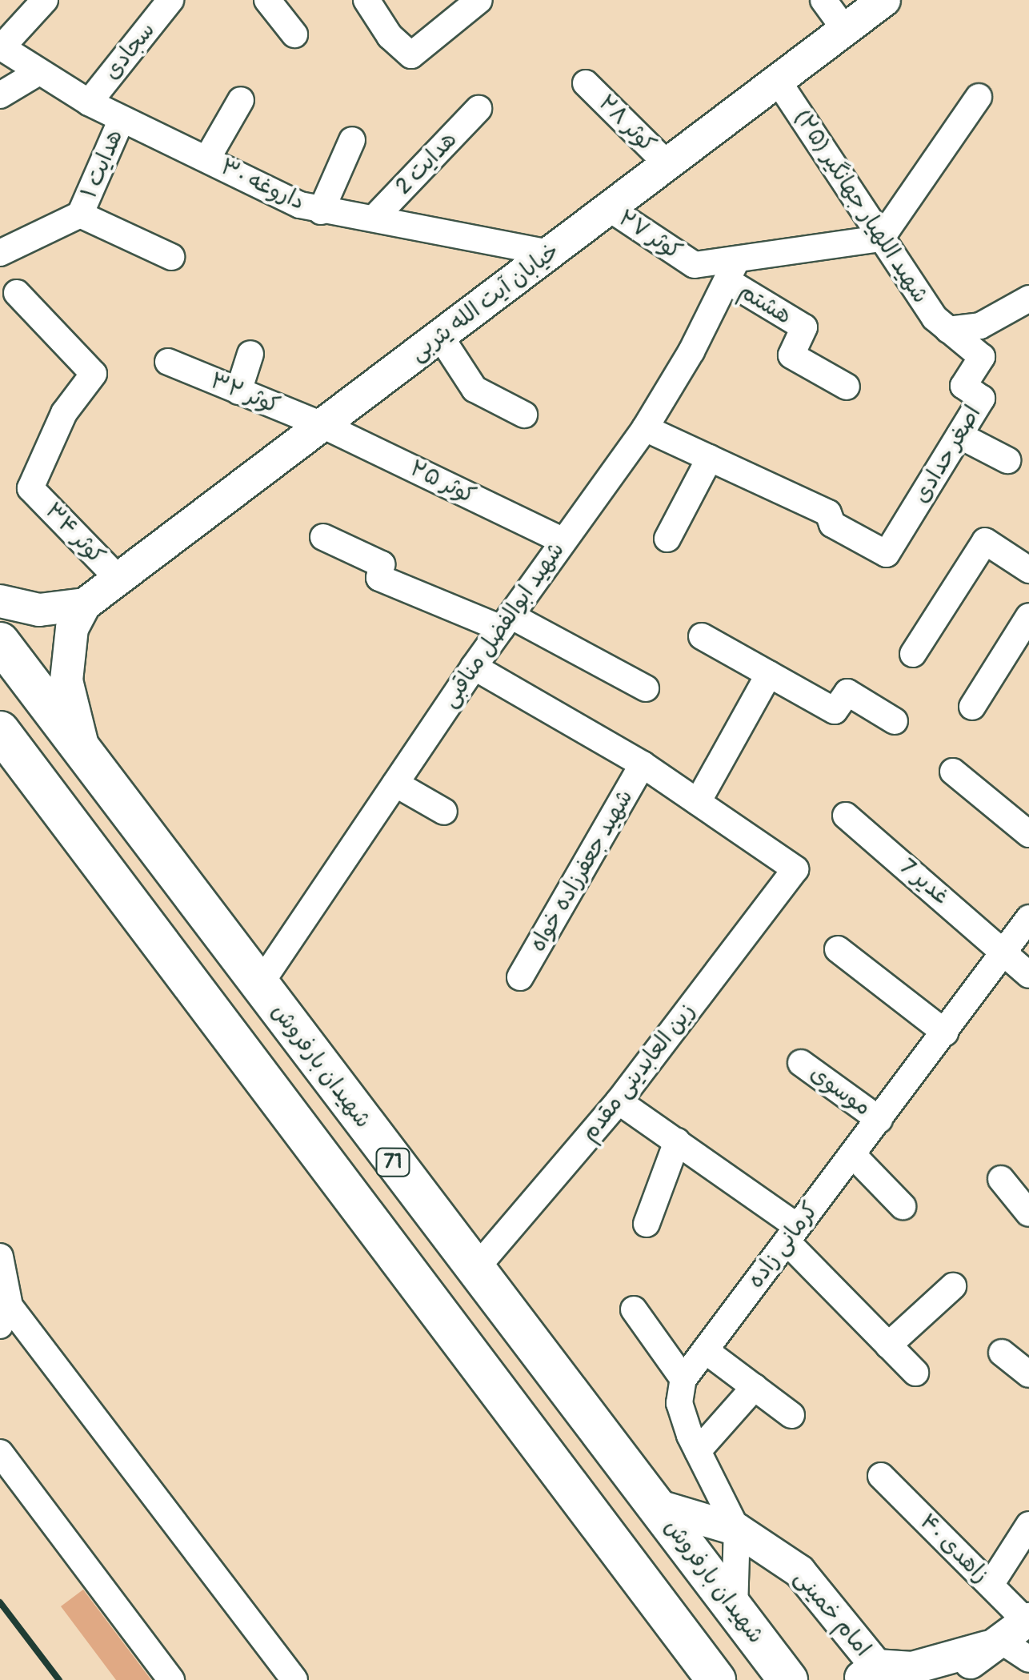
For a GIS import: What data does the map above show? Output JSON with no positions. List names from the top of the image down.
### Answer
{
  "streets": {
    "highway": ["شهیدان بارفروش", "71"],
    "main road": ["خیابان آیت الله یثربی", "امام خمینی"],
    "street": [
      "سجادی",
      "کوثر ۲۸",
      "هدایت 2",
      "هدایت ۱",
      "داروغه ۳۰",
      "شهید اللهیار جهانگیر (۲۵)",
      "کوثر ۲۷",
      "هشتم",
      "کوثر ۳۲",
      "اصغر حدادی",
      "کوثر ۲۵",
      "کوثر ۳۴",
      "شهید ابوالفضل مناقبی",
      "شهید جعفرزاده خواه",
      "غدیر 7",
      "زین العابدینی مقدم",
      "موسوی",
      "کرمانی زاده",
      "زاهدی ۴۰"
    ]
  },
  "crossings": [
    ["سجادی", "داروغه ۳۰"],
    ["کوثر ۲۸", "خیابان آیت الله یثربی"],
    ["هدایت 2", "داروغه ۳۰"],
    ["هدایت ۱", "داروغه ۳۰"],
    ["داروغه ۳۰", "خیابان آیت الله یثربی"],
    ["شهید اللهیار جهانگیر (۲۵)", "کوثر ۲۷"],
    ["شهید اللهیار جهانگیر (۲۵)", "خیابان آیت الله یثربی"],
    ["شهید اللهیار جهانگیر (۲۵)", "اصغر حدادی"],
    ["کوثر ۲۷", "خیابان آیت الله یثربی"],
    ["کوثر ۲۷", "هشتم"],
    ["کوثر ۲۷", "شهید ابوالفضل مناقبی"],
    ["خیابان آیت الله یثربی", "کوثر ۳۲"],
    ["خیابان آیت الله یثربی", "کوثر ۲۵"],
    ["خیابان آیت الله یثربی", "کوثر ۳۴"],
    ["هشتم", "شهید ابوالفضل مناقبی"],
    ["کوثر ۳۲", "کوثر ۲۵"],
    ["کوثر ۲۵", "شهید ابوالفضل مناقبی"],
    ["شهید ابوالفضل مناقبی", "شهیدان بارفروش"],
    ["غدیر 7", "کرمانی زاده"],
    ["شهیدان بارفروش", "زین العابدینی مقدم"],
    ["شهیدان بارفروش", "امام خمینی"],
    ["موسوی", "کرمانی زاده"]
  ]
}
